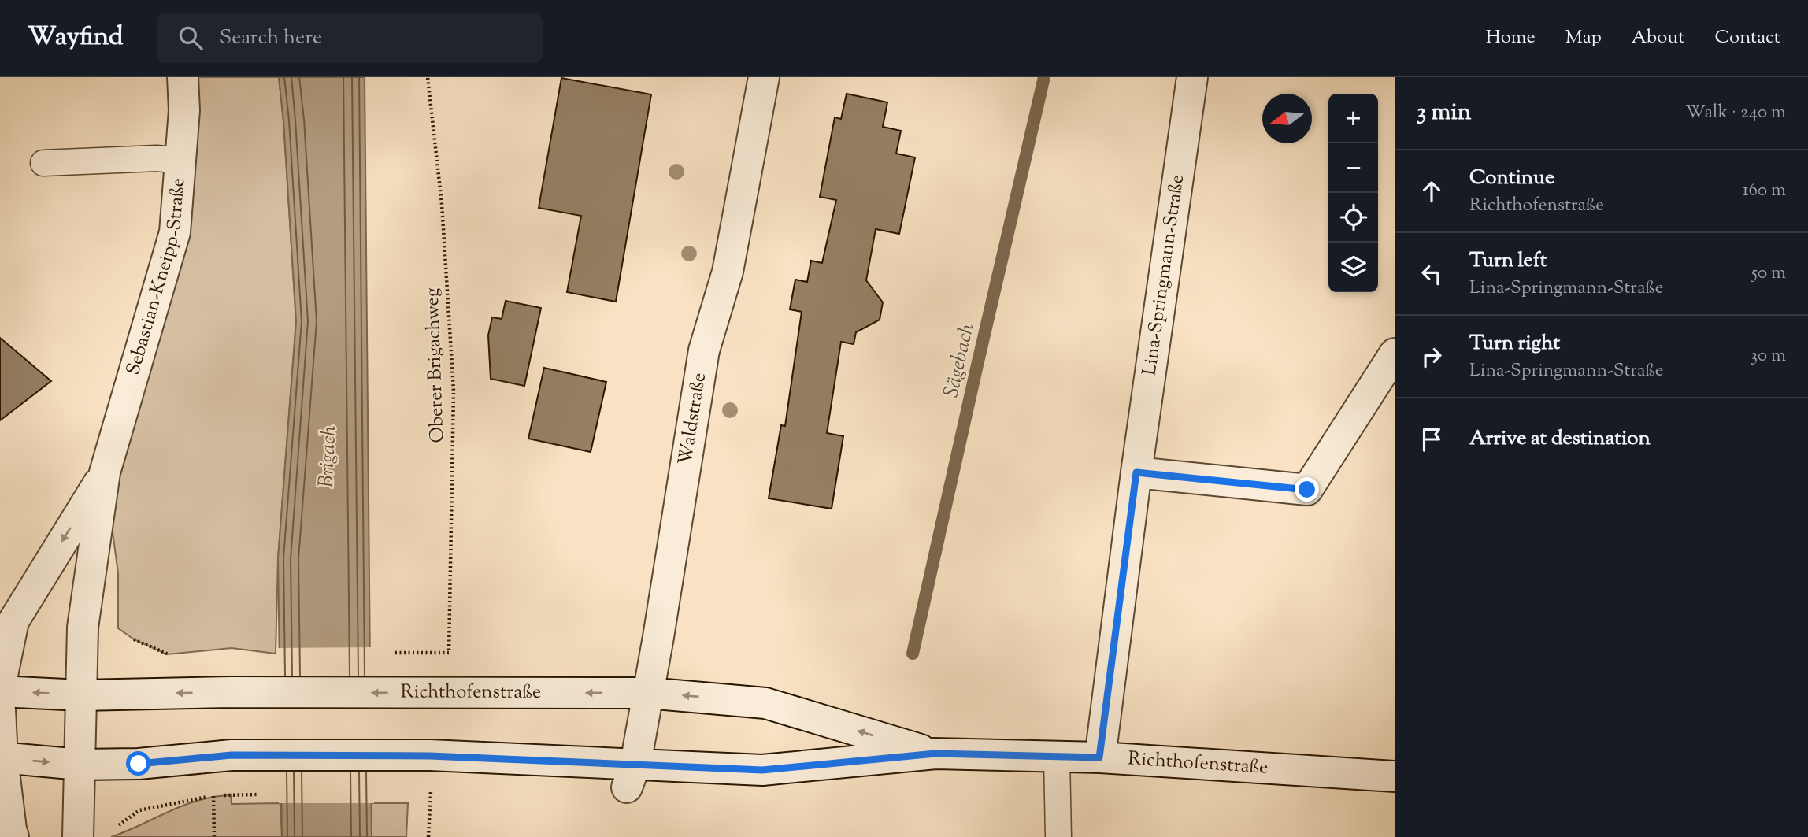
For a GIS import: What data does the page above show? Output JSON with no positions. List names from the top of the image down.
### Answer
{
  "streets": {
    "street": [
      "Lina-Springmann-Straße",
      "Sebastian-Kneipp-Straße",
      "Waldstraße",
      "Richthofenstraße"
    ],
    "path": ["Oberer Brigachweg"]
  },
  "crossings": [
    ["Lina-Springmann-Straße", "Richthofenstraße"],
    ["Sebastian-Kneipp-Straße", "Richthofenstraße"],
    ["Waldstraße", "Richthofenstraße"]
  ],
  "water": ["Sägebach", "Brigach"],
  "north": "left",
  "page": {
    "header": "Wayfind",
    "search": "Search here",
    "nav": [
      "Home",
      "Map",
      "About",
      "Contact"
    ],
    "heading": ["3 min", "Walk · 240 m"],
    "map_buttons": ["+", "−"],
    "list": [
      ["Continue", "Richthofenstraße", "160 m"],
      ["Turn left", "Lina-Springmann-Straße", "50 m"],
      ["Turn right", "Lina-Springmann-Straße", "30 m"],
      "Arrive at destination"
    ]
  }
}
